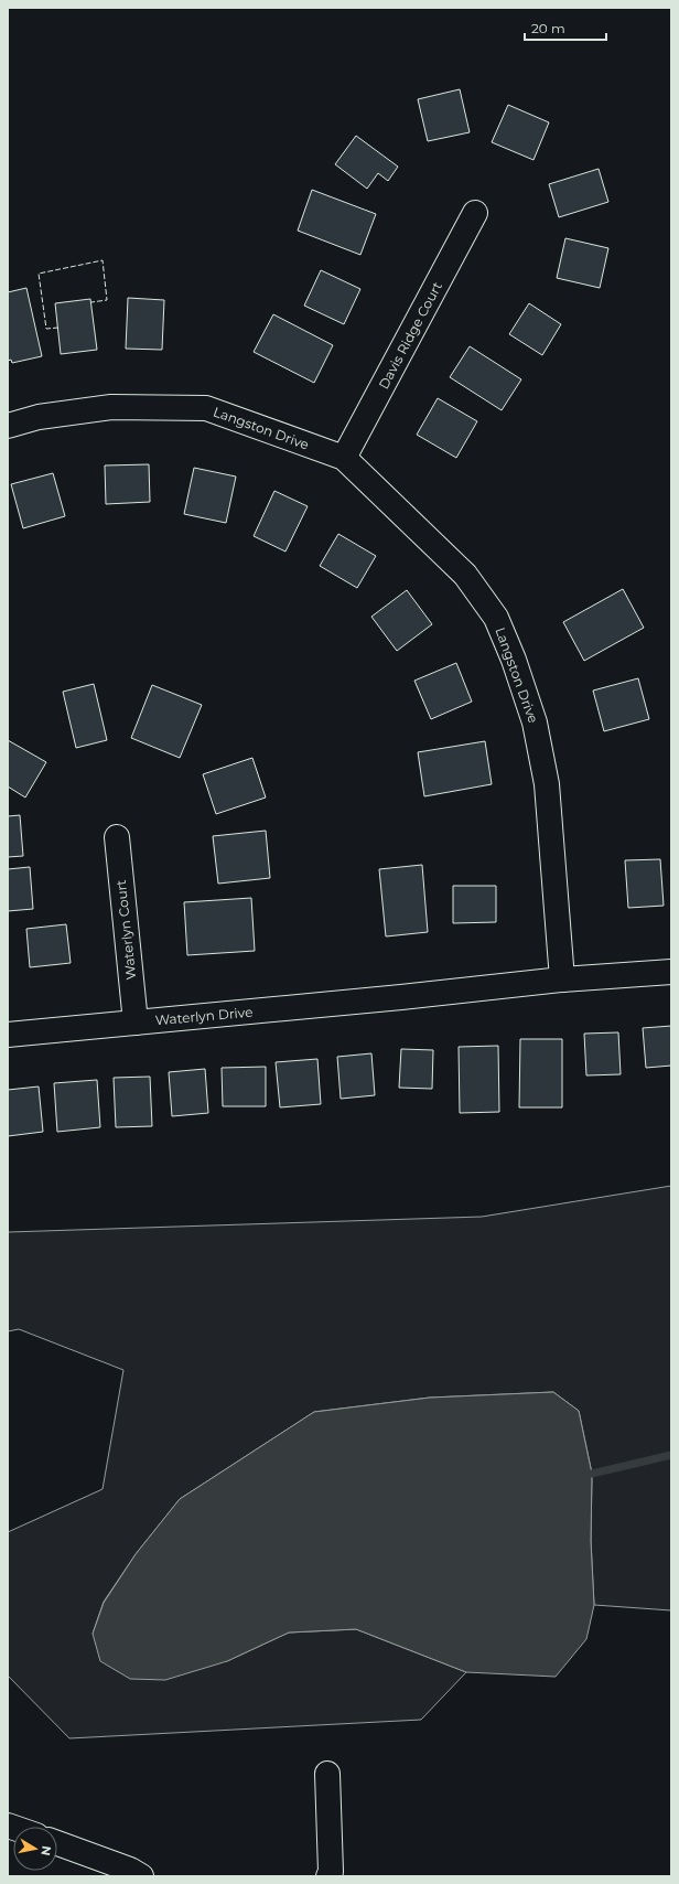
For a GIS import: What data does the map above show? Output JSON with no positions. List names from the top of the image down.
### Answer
{
  "streets": {
    "street": [
      "Davis Ridge Court",
      "Langston Drive",
      "Waterlyn Court",
      "Waterlyn Drive"
    ]
  },
  "crossings": [
    ["Davis Ridge Court", "Langston Drive"],
    ["Langston Drive", "Waterlyn Drive"],
    ["Waterlyn Court", "Waterlyn Drive"]
  ],
  "scale_bar": "20 m",
  "north": "right"
}
